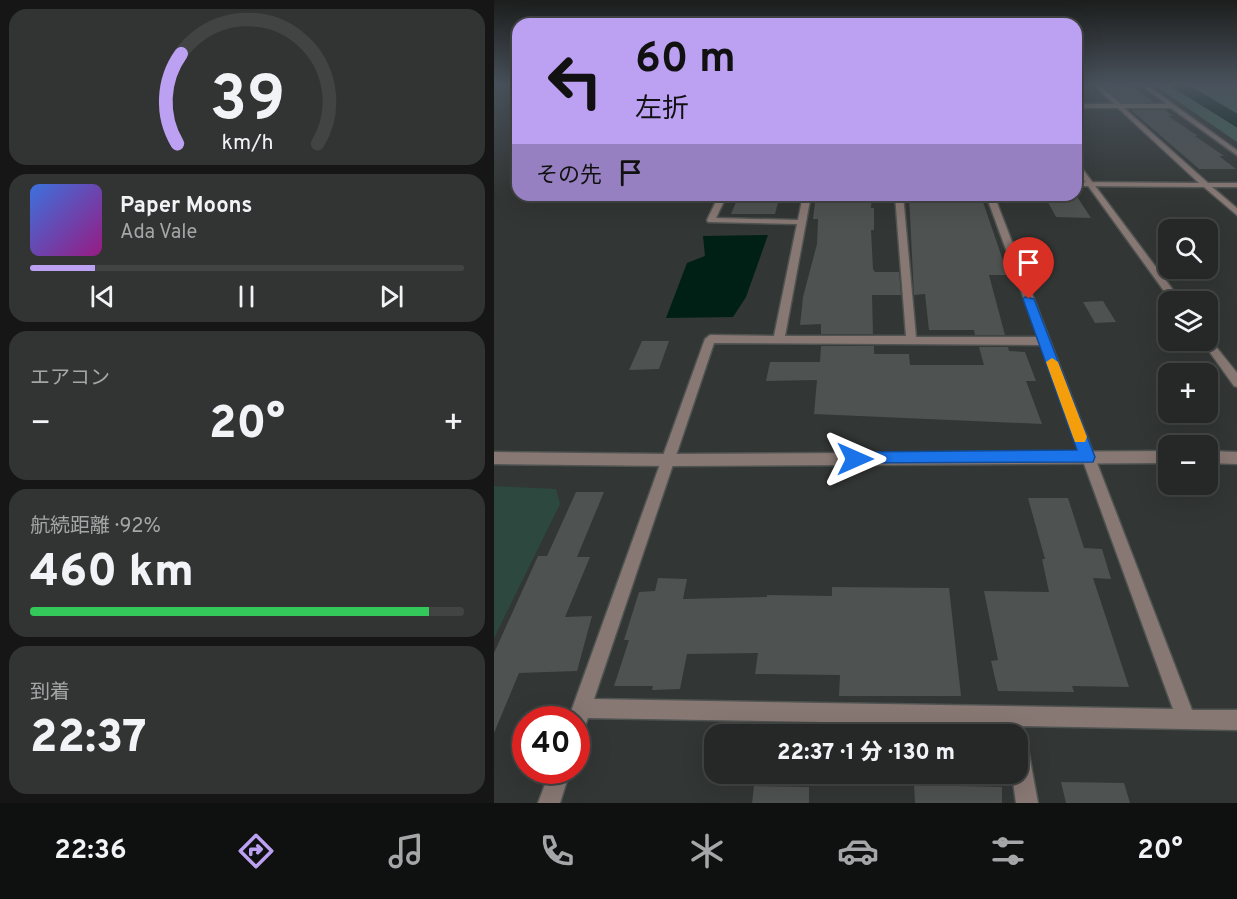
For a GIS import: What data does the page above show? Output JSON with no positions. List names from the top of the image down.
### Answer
{
  "page": {
    "turn": ["60 m", "左折"],
    "then": "その先",
    "song": ["Paper Moons", "Ada Vale"],
    "map_buttons": ["+", "−"],
    "tile": [
      "エアコン",
      ["航続距離 · 92%", "460 km"],
      ["到着", "22:37"]
    ],
    "heat": ["−", "20°", "+"],
    "limit": "40",
    "trip": "22:37 · 1 分 · 130 m",
    "tabs": ["22:36", "20°"],
    "gauge": ["39", "km/h"]
  }
}
